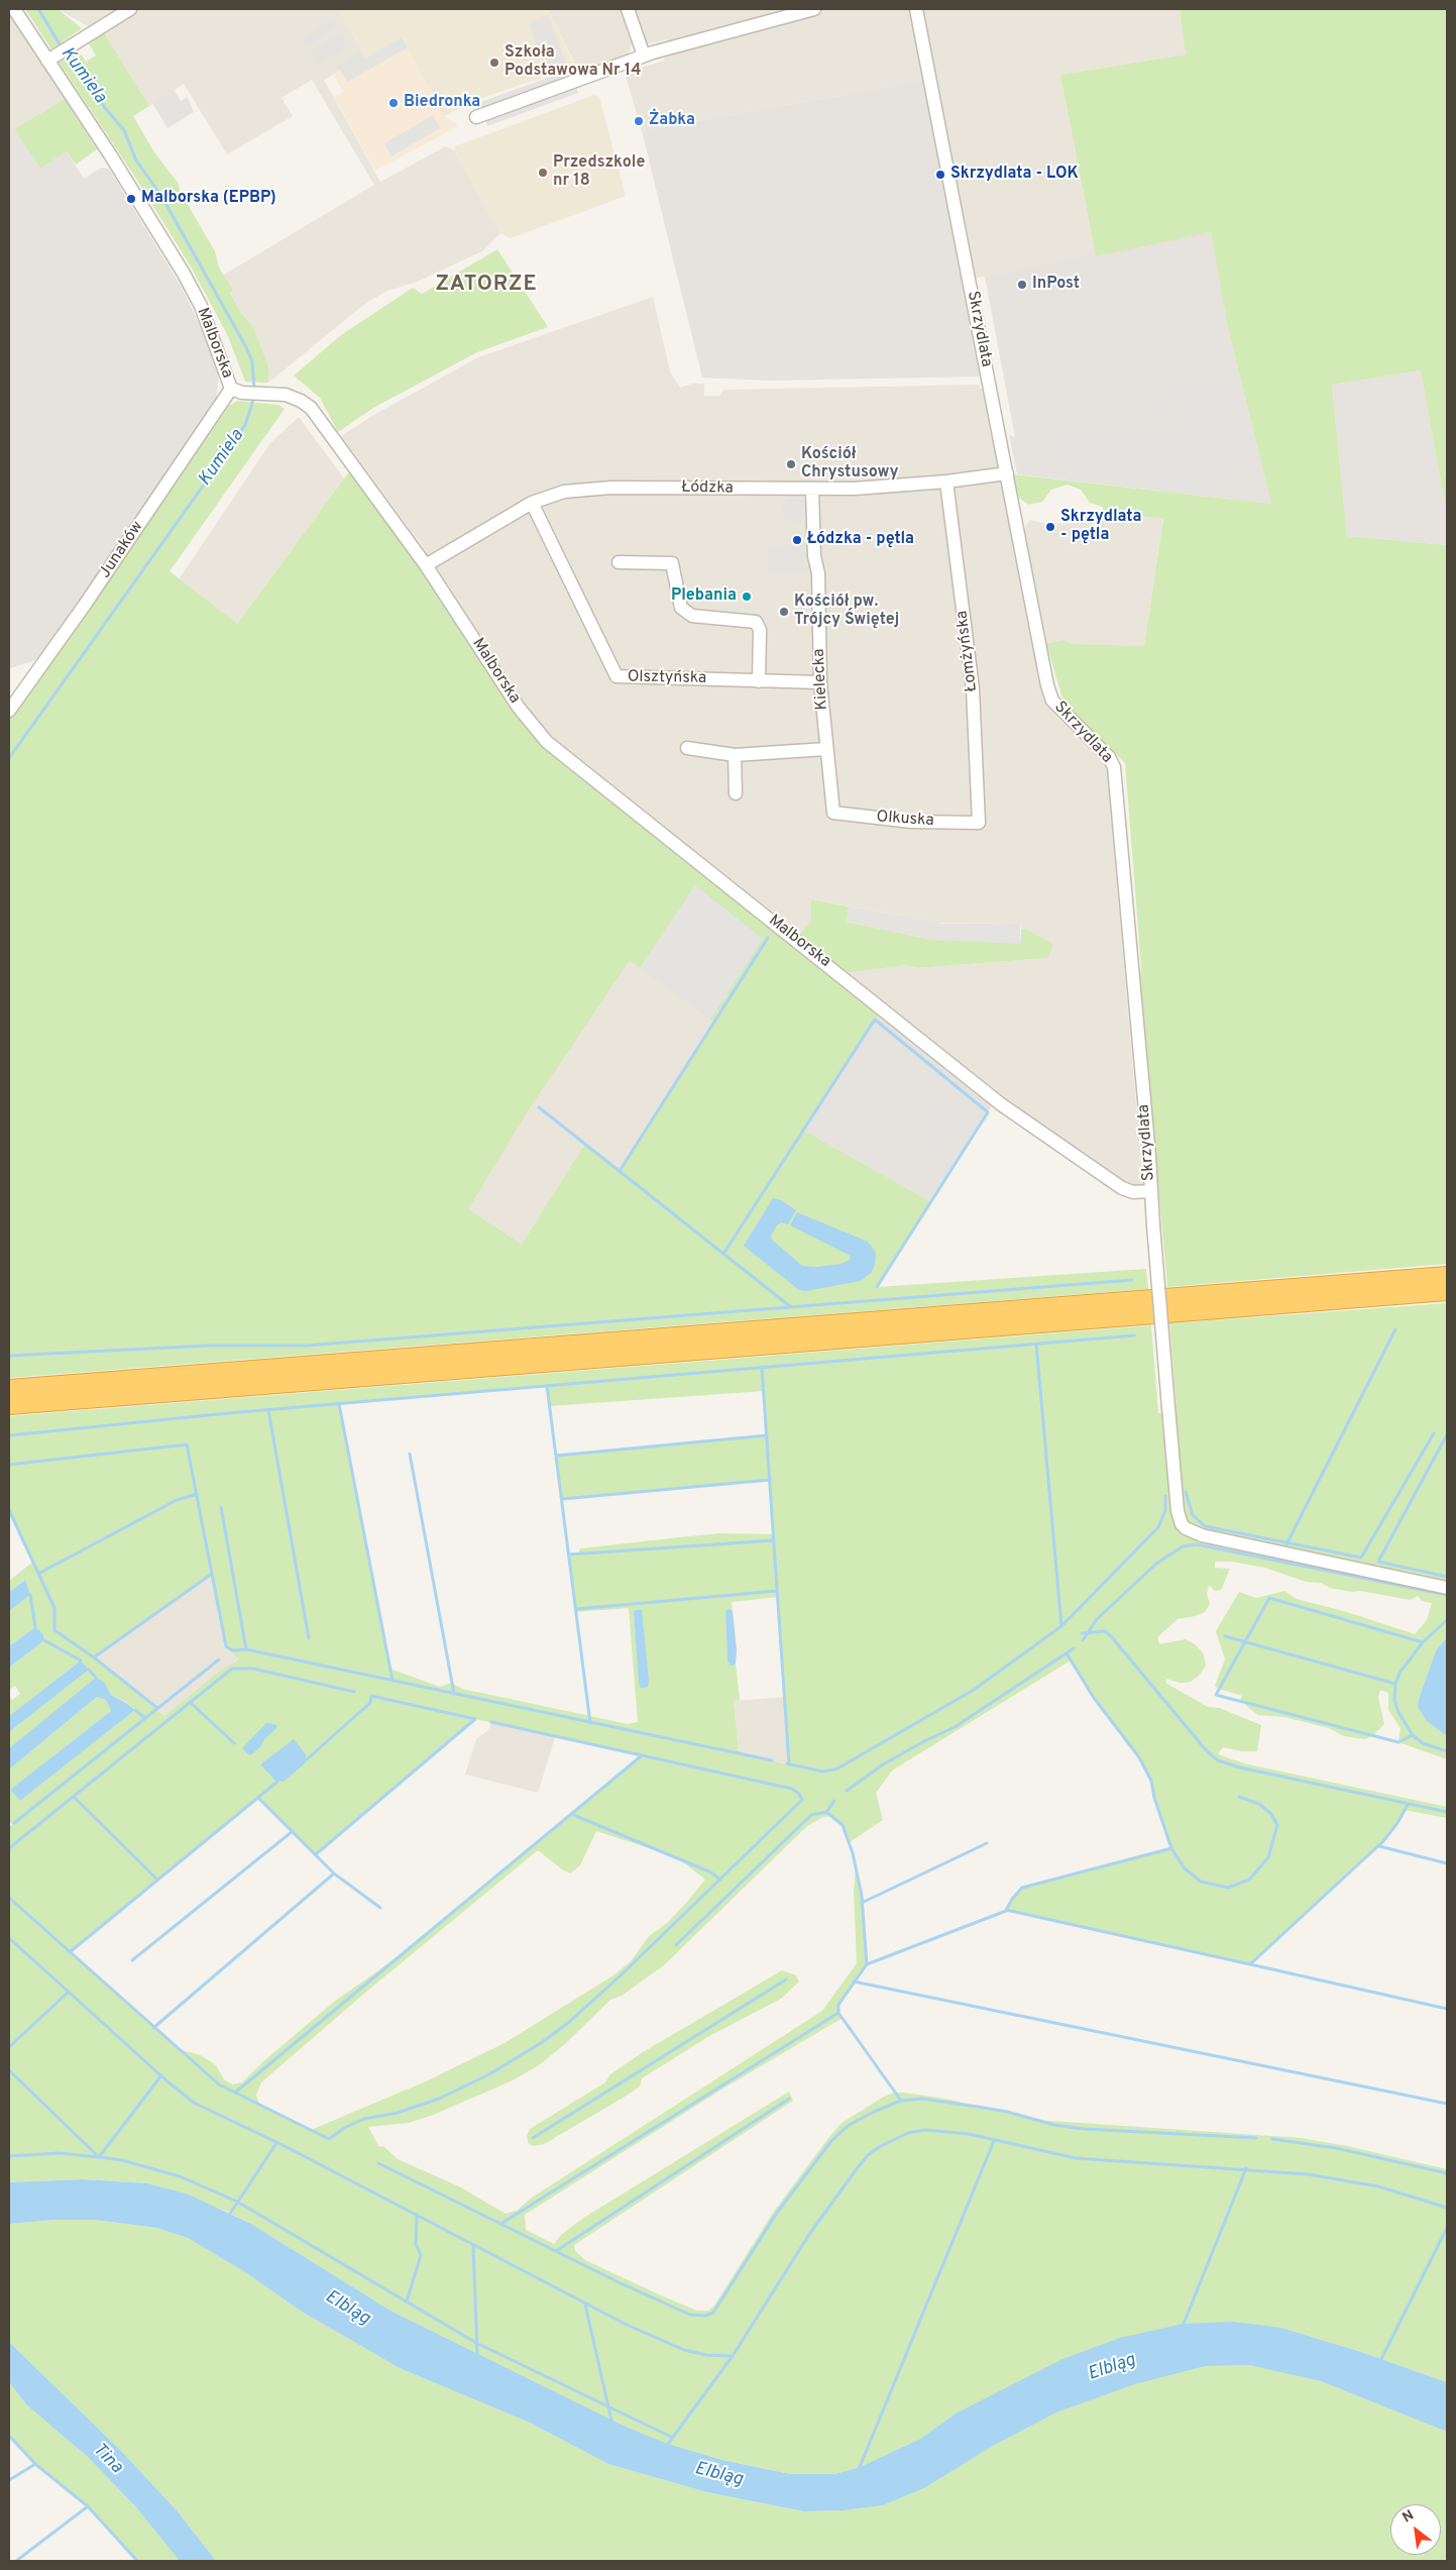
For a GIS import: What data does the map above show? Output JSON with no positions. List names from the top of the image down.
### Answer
{
  "streets": {
    "street": [
      "Skrzydlata",
      "Malborska",
      "Łódzka",
      "Junaków",
      "Łomżyńska",
      "Olsztyńska",
      "Kielecka",
      "Olkuska"
    ]
  },
  "crossings": [
    ["Skrzydlata", "Malborska"],
    ["Skrzydlata", "Łódzka"],
    ["Malborska", "Łódzka"],
    ["Malborska", "Junaków"],
    ["Łódzka", "Łomżyńska"],
    ["Łódzka", "Olsztyńska"],
    ["Łódzka", "Kielecka"],
    ["Łomżyńska", "Olkuska"],
    ["Olsztyńska", "Kielecka"],
    ["Kielecka", "Olkuska"]
  ],
  "districts": ["ZATORZE"],
  "water": ["Kumiela", "Elbląg", "Tina"],
  "places": [
    "Szkoła Podstawowa Nr 14",
    "Biedronka",
    "Żabka",
    "Przedszkole nr 18",
    "Skrzydlata - LOK",
    "Malborska (EPBP)",
    "InPost",
    "Kościół Chrystusowy",
    "Skrzydlata - pętla",
    "Łódzka - pętla",
    "Plebania",
    "Kościół pw. Trójcy Świętej"
  ],
  "north": "top left"
}
